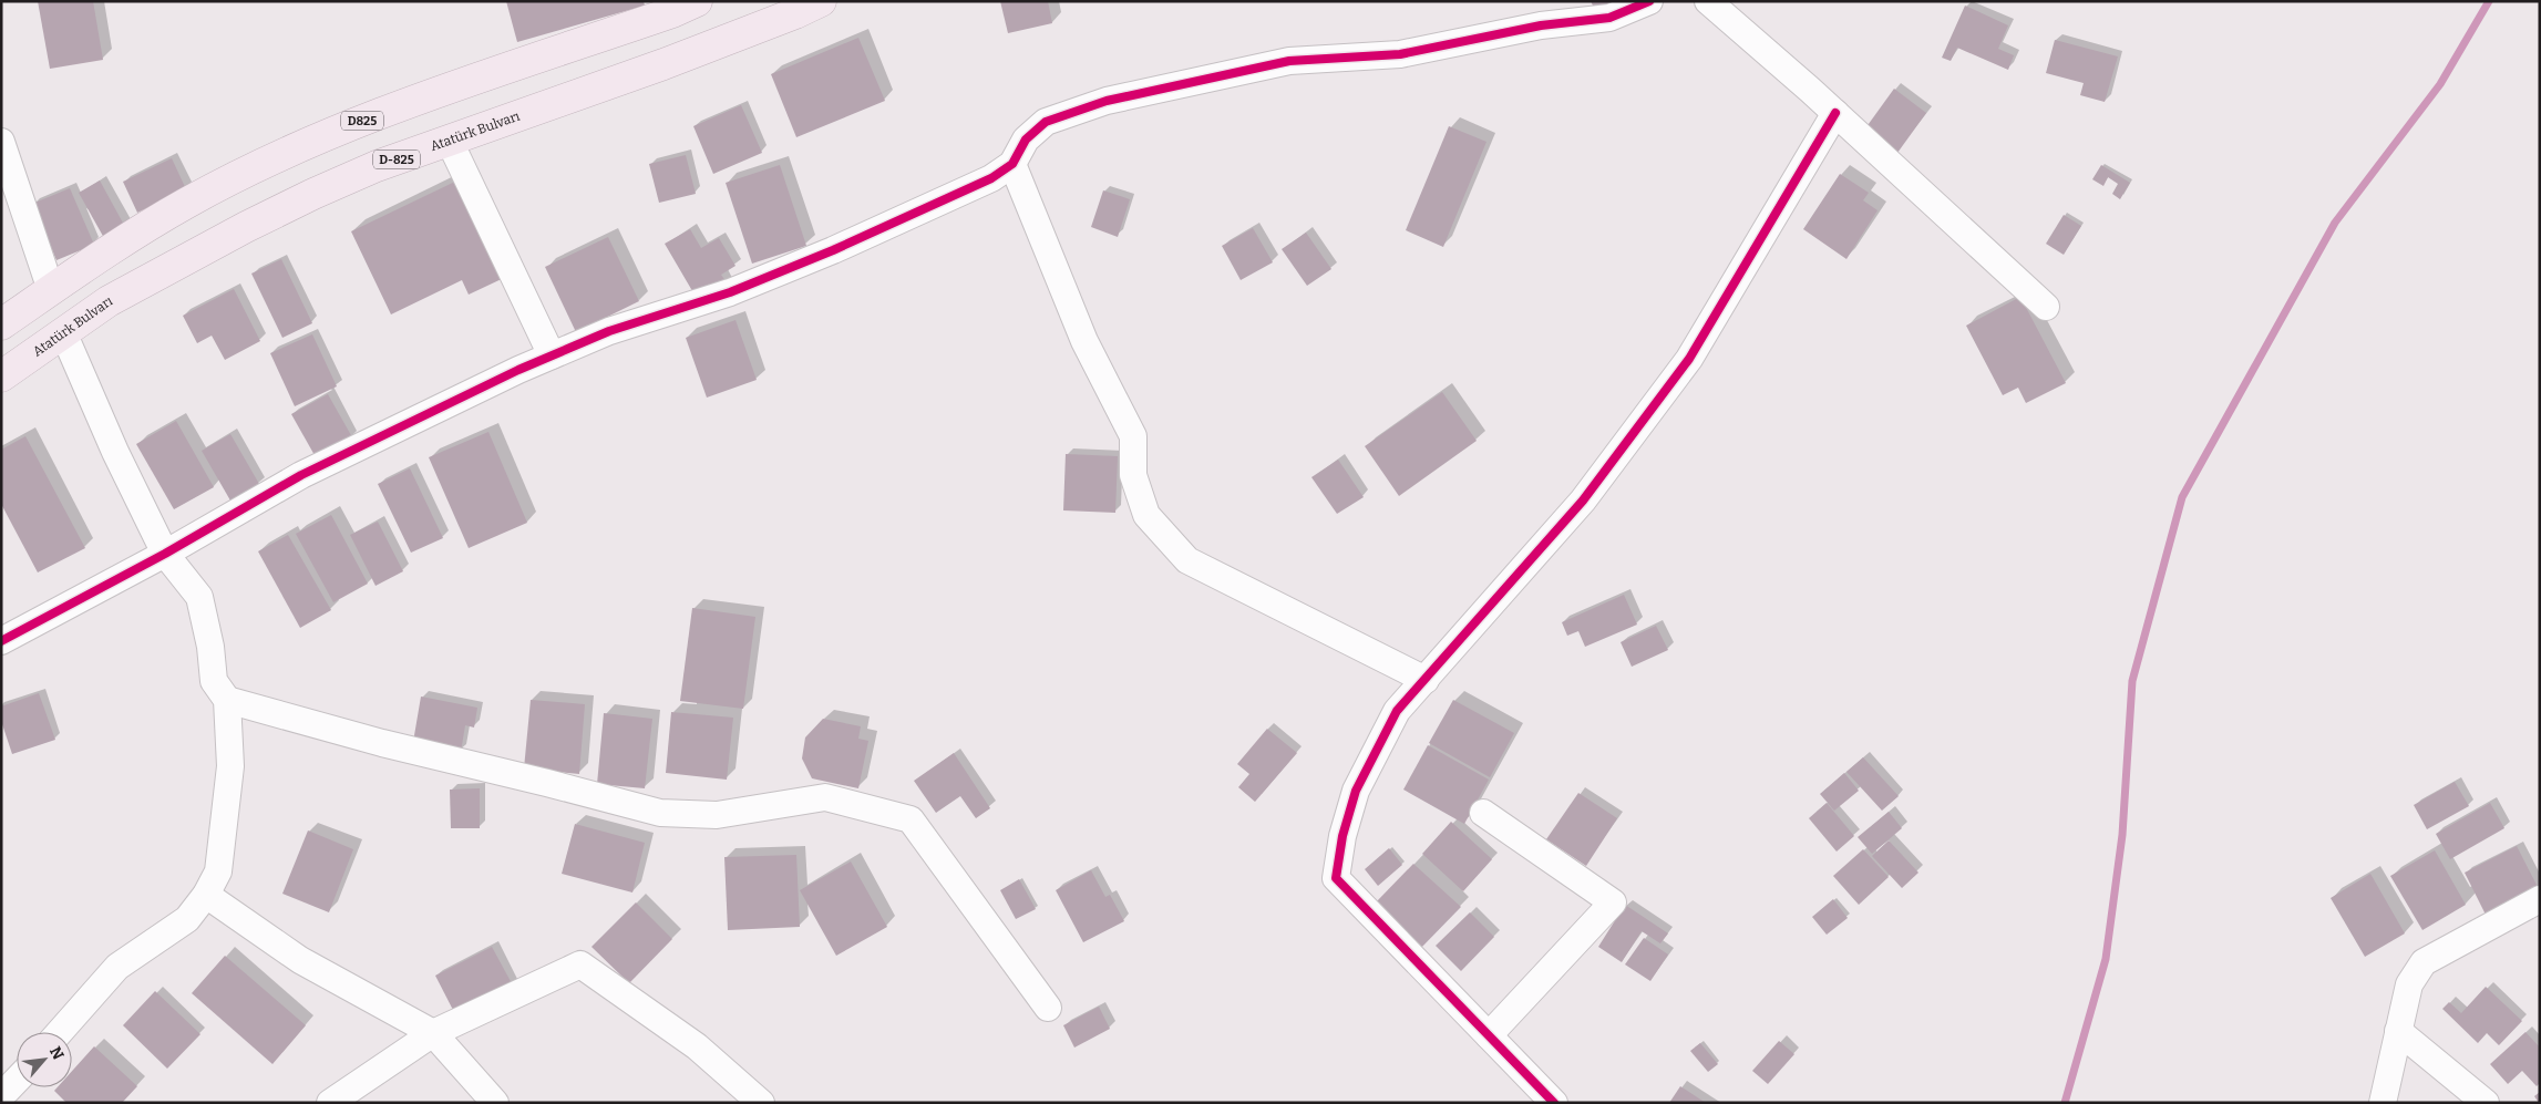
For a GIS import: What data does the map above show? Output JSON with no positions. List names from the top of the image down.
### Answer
{
  "streets": {
    "highway": ["D825", "Atatürk Bulvarı", "D-825"]
  },
  "north": "top right"
}
